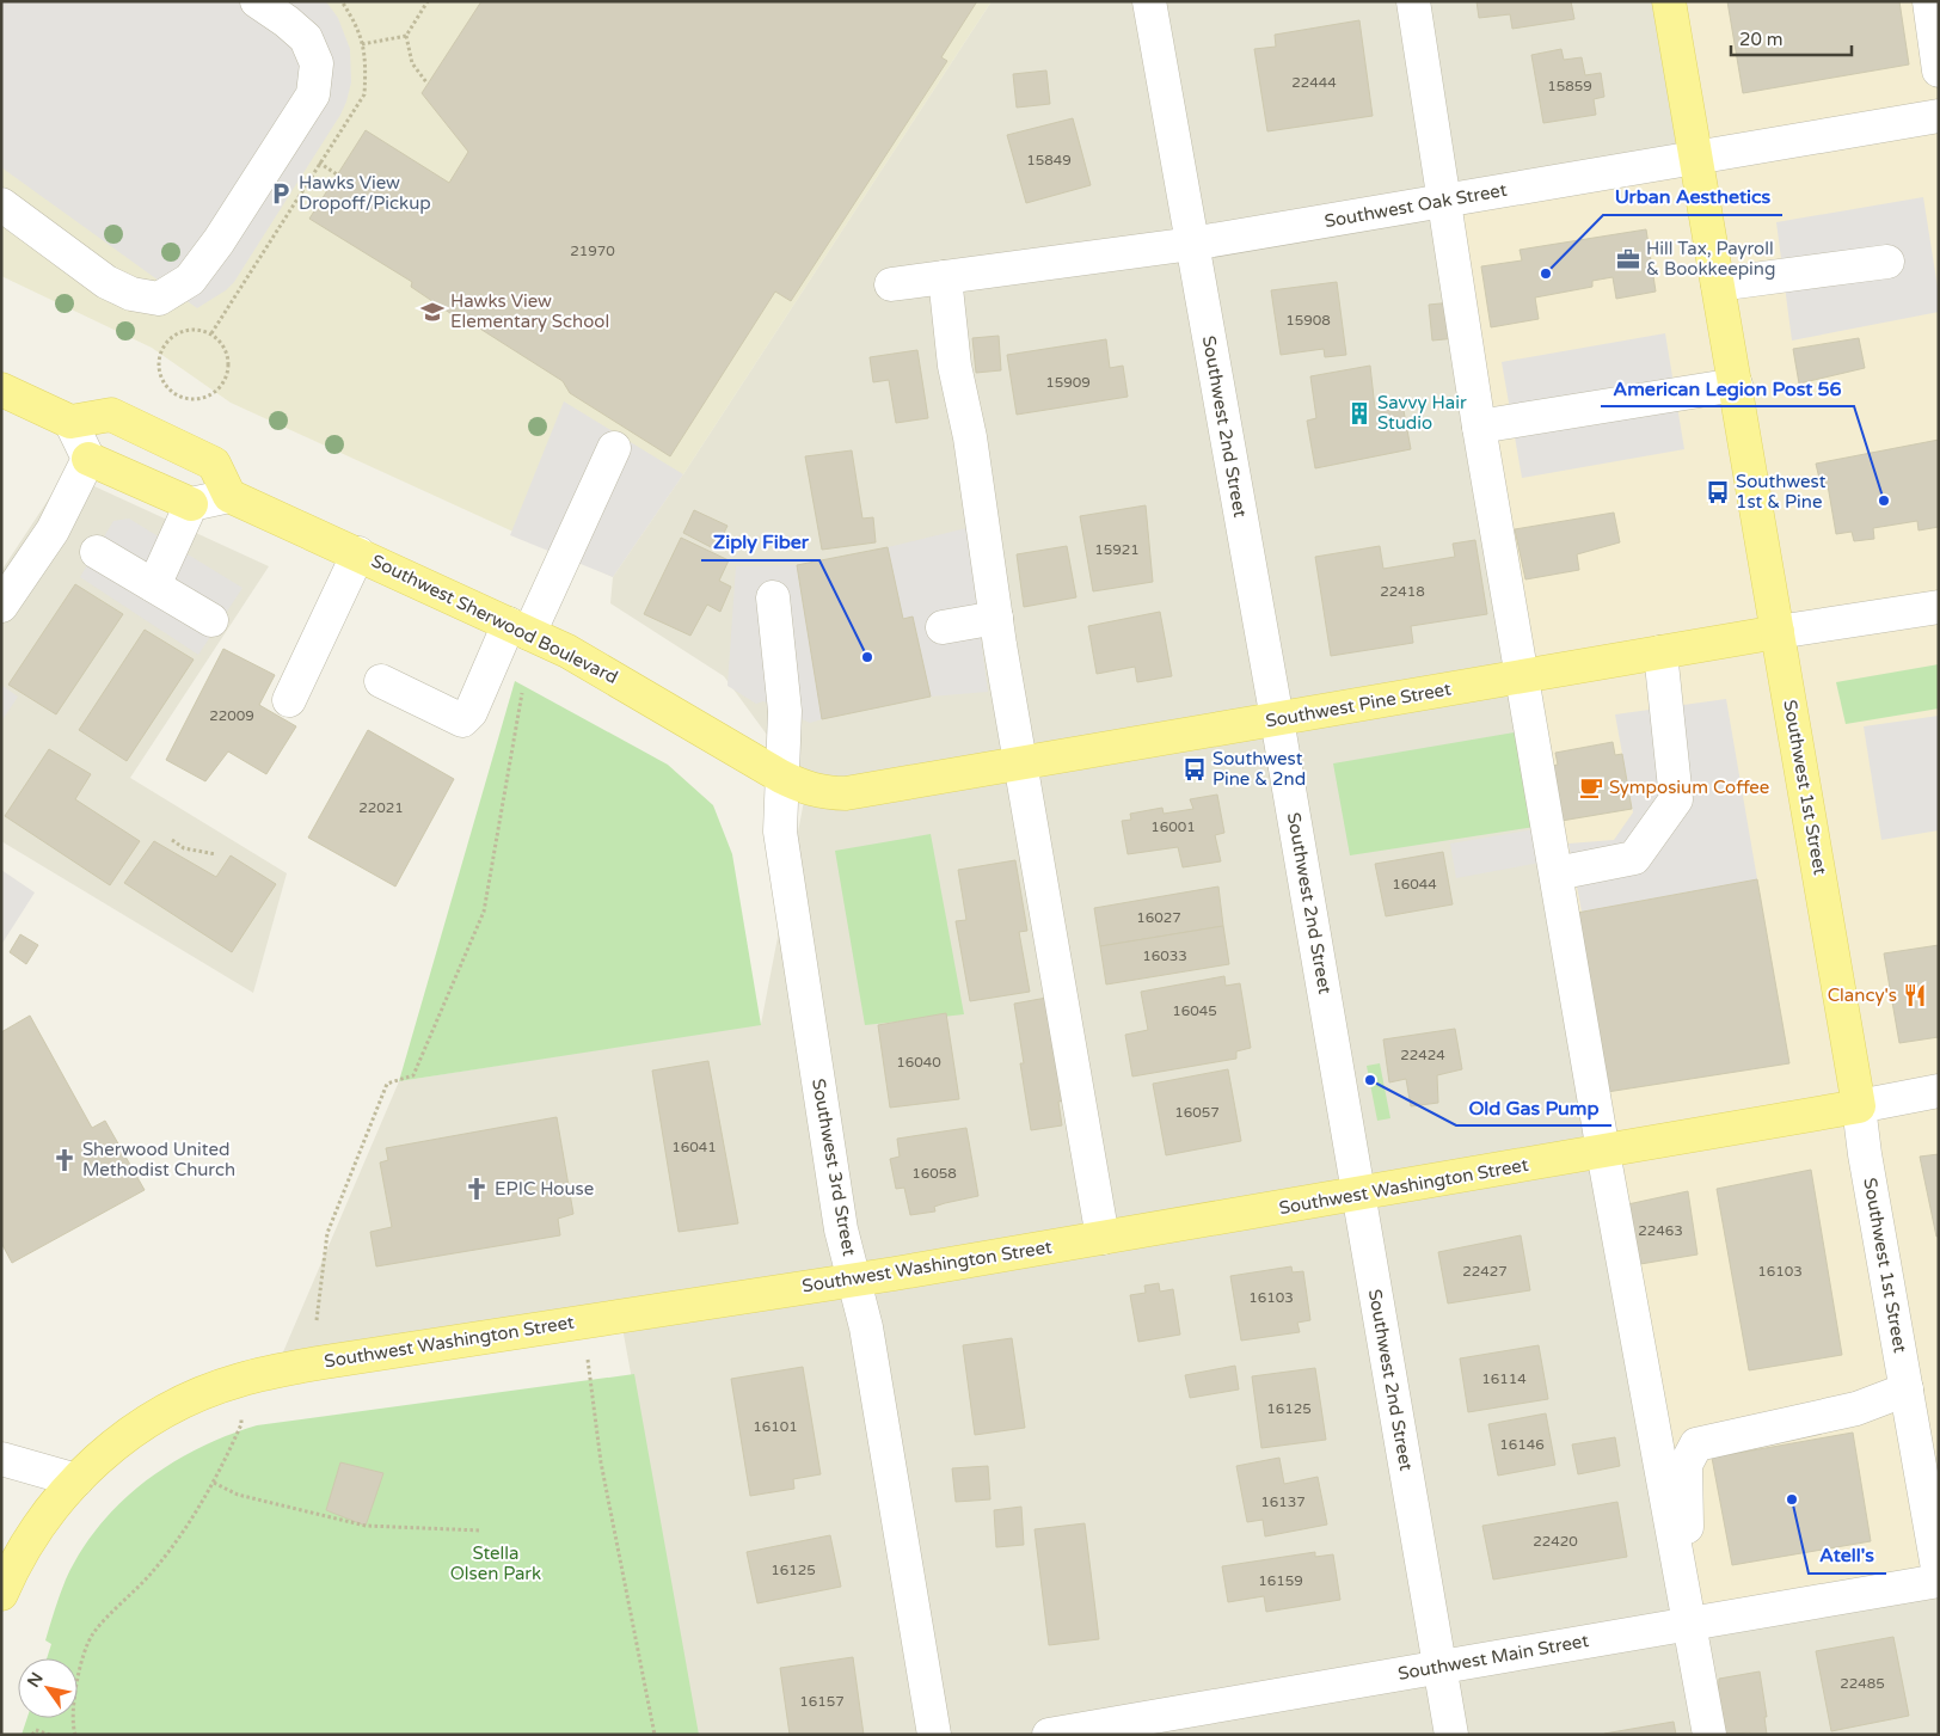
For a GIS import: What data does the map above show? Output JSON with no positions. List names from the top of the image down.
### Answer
{
  "streets": {
    "main road": [
      "Southwest Sherwood Boulevard",
      "Southwest Pine Street",
      "Southwest 1st Street",
      "Southwest Washington Street"
    ],
    "street": [
      "Southwest Oak Street",
      "Southwest 2nd Street",
      "Southwest 3rd Street",
      "Southwest Main Street"
    ]
  },
  "crossings": [
    ["Southwest Oak Street", "Southwest 2nd Street"],
    ["Southwest Oak Street", "Southwest 1st Street"],
    ["Southwest 2nd Street", "Southwest Pine Street"],
    ["Southwest 2nd Street", "Southwest Washington Street"],
    ["Southwest 2nd Street", "Southwest Main Street"],
    ["Southwest Sherwood Boulevard", "Southwest Pine Street"],
    ["Southwest Sherwood Boulevard", "Southwest 3rd Street"],
    ["Southwest Pine Street", "Southwest 1st Street"],
    ["Southwest Pine Street", "Southwest 3rd Street"],
    ["Southwest 1st Street", "Southwest Washington Street"],
    ["Southwest 3rd Street", "Southwest Washington Street"]
  ],
  "parks": ["Stella Olsen Park"],
  "places": {
    "parking": ["Hawks View Dropoff/Pickup"],
    "office": ["Hill Tax, Payroll & Bookkeeping"],
    "other": [
      "Urban Aesthetics",
      "American Legion Post 56",
      "Ziply Fiber",
      "Old Gas Pump",
      "Atell's"
    ],
    "school or university": ["Hawks View Elementary School"],
    "building": ["Savvy Hair Studio"],
    "bus stop": ["Southwest 1st & Pine", "Southwest Pine & 2nd"],
    "cafe": ["Symposium Coffee"],
    "restaurant": ["Clancy's"],
    "church": ["Sherwood United Methodist Church", "EPIC House"]
  },
  "house_numbers": [
    "22444",
    "15859",
    "15849",
    "21970",
    "15908",
    "15909",
    "15921",
    "22418",
    "22009",
    "22021",
    "16001",
    "16044",
    "16027",
    "16033",
    "16045",
    "22424",
    "16040",
    "16057",
    "16041",
    "16058",
    "22463",
    "22427",
    "16103",
    "16103",
    "16114",
    "16125",
    "16101",
    "16146",
    "16137",
    "22420",
    "16125",
    "16159",
    "22485",
    "16157"
  ],
  "scale_bar": "20 m",
  "north": "top left"
}
